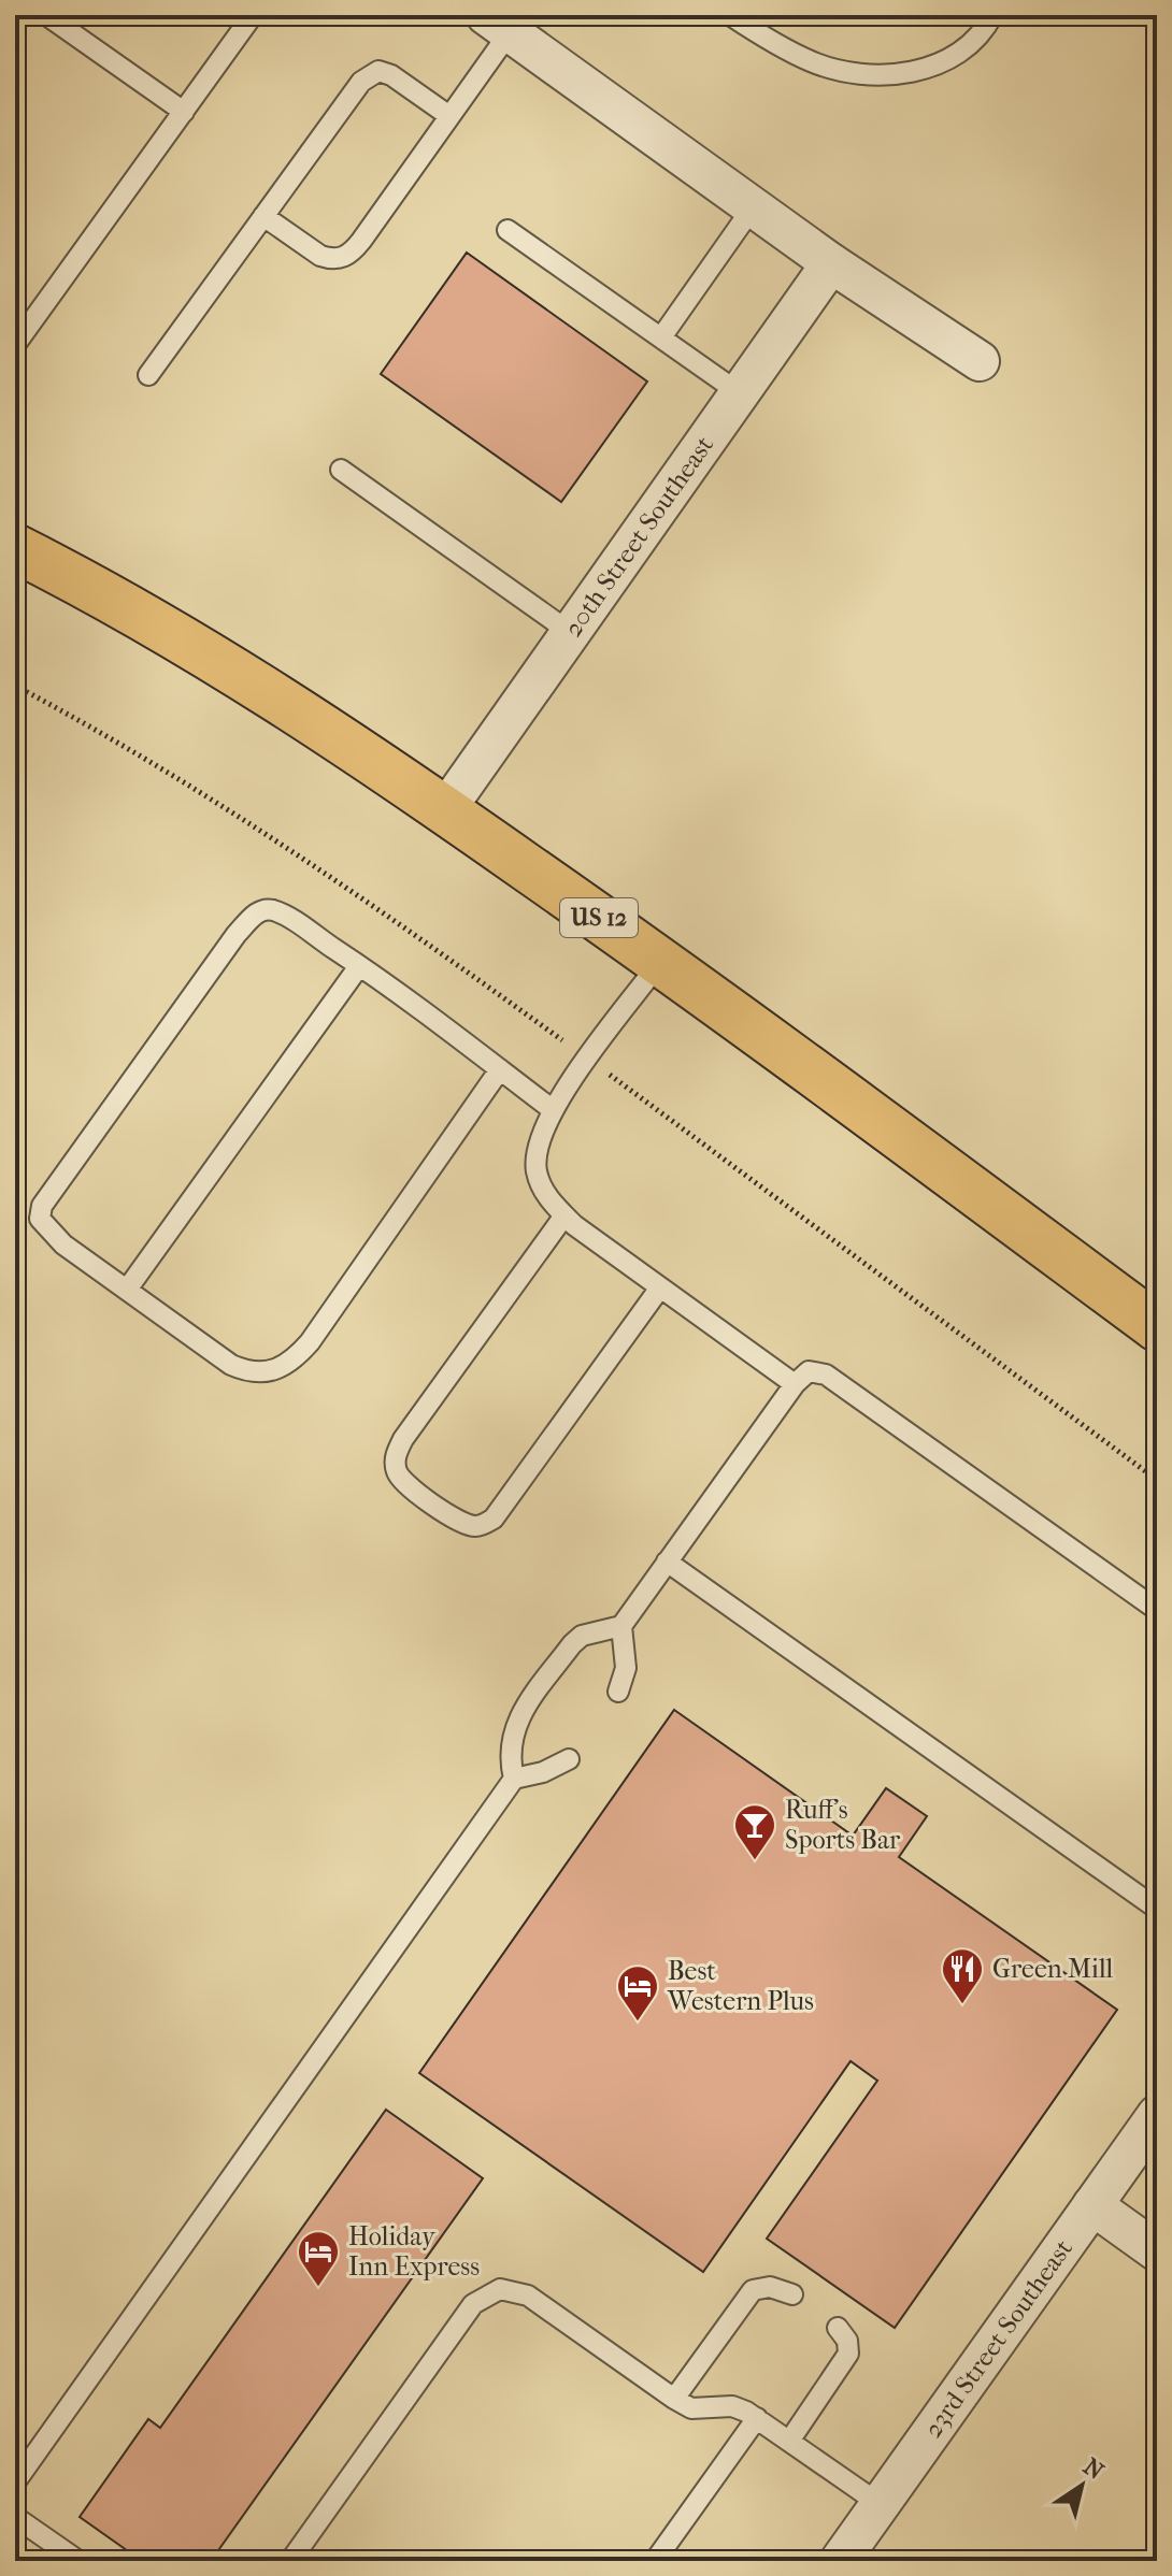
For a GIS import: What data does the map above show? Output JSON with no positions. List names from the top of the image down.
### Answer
{
  "streets": {
    "highway": ["US 12"],
    "street": ["20th Street Southeast", "23rd Street Southeast"]
  },
  "crossings": [
    ["20th Street Southeast", "US 12"]
  ],
  "places": {
    "bar": ["Ruff's Sports Bar"],
    "restaurant": ["Green Mill"],
    "hotel": ["Best Western Plus", "Holiday Inn Express"]
  },
  "north": "top right"
}
